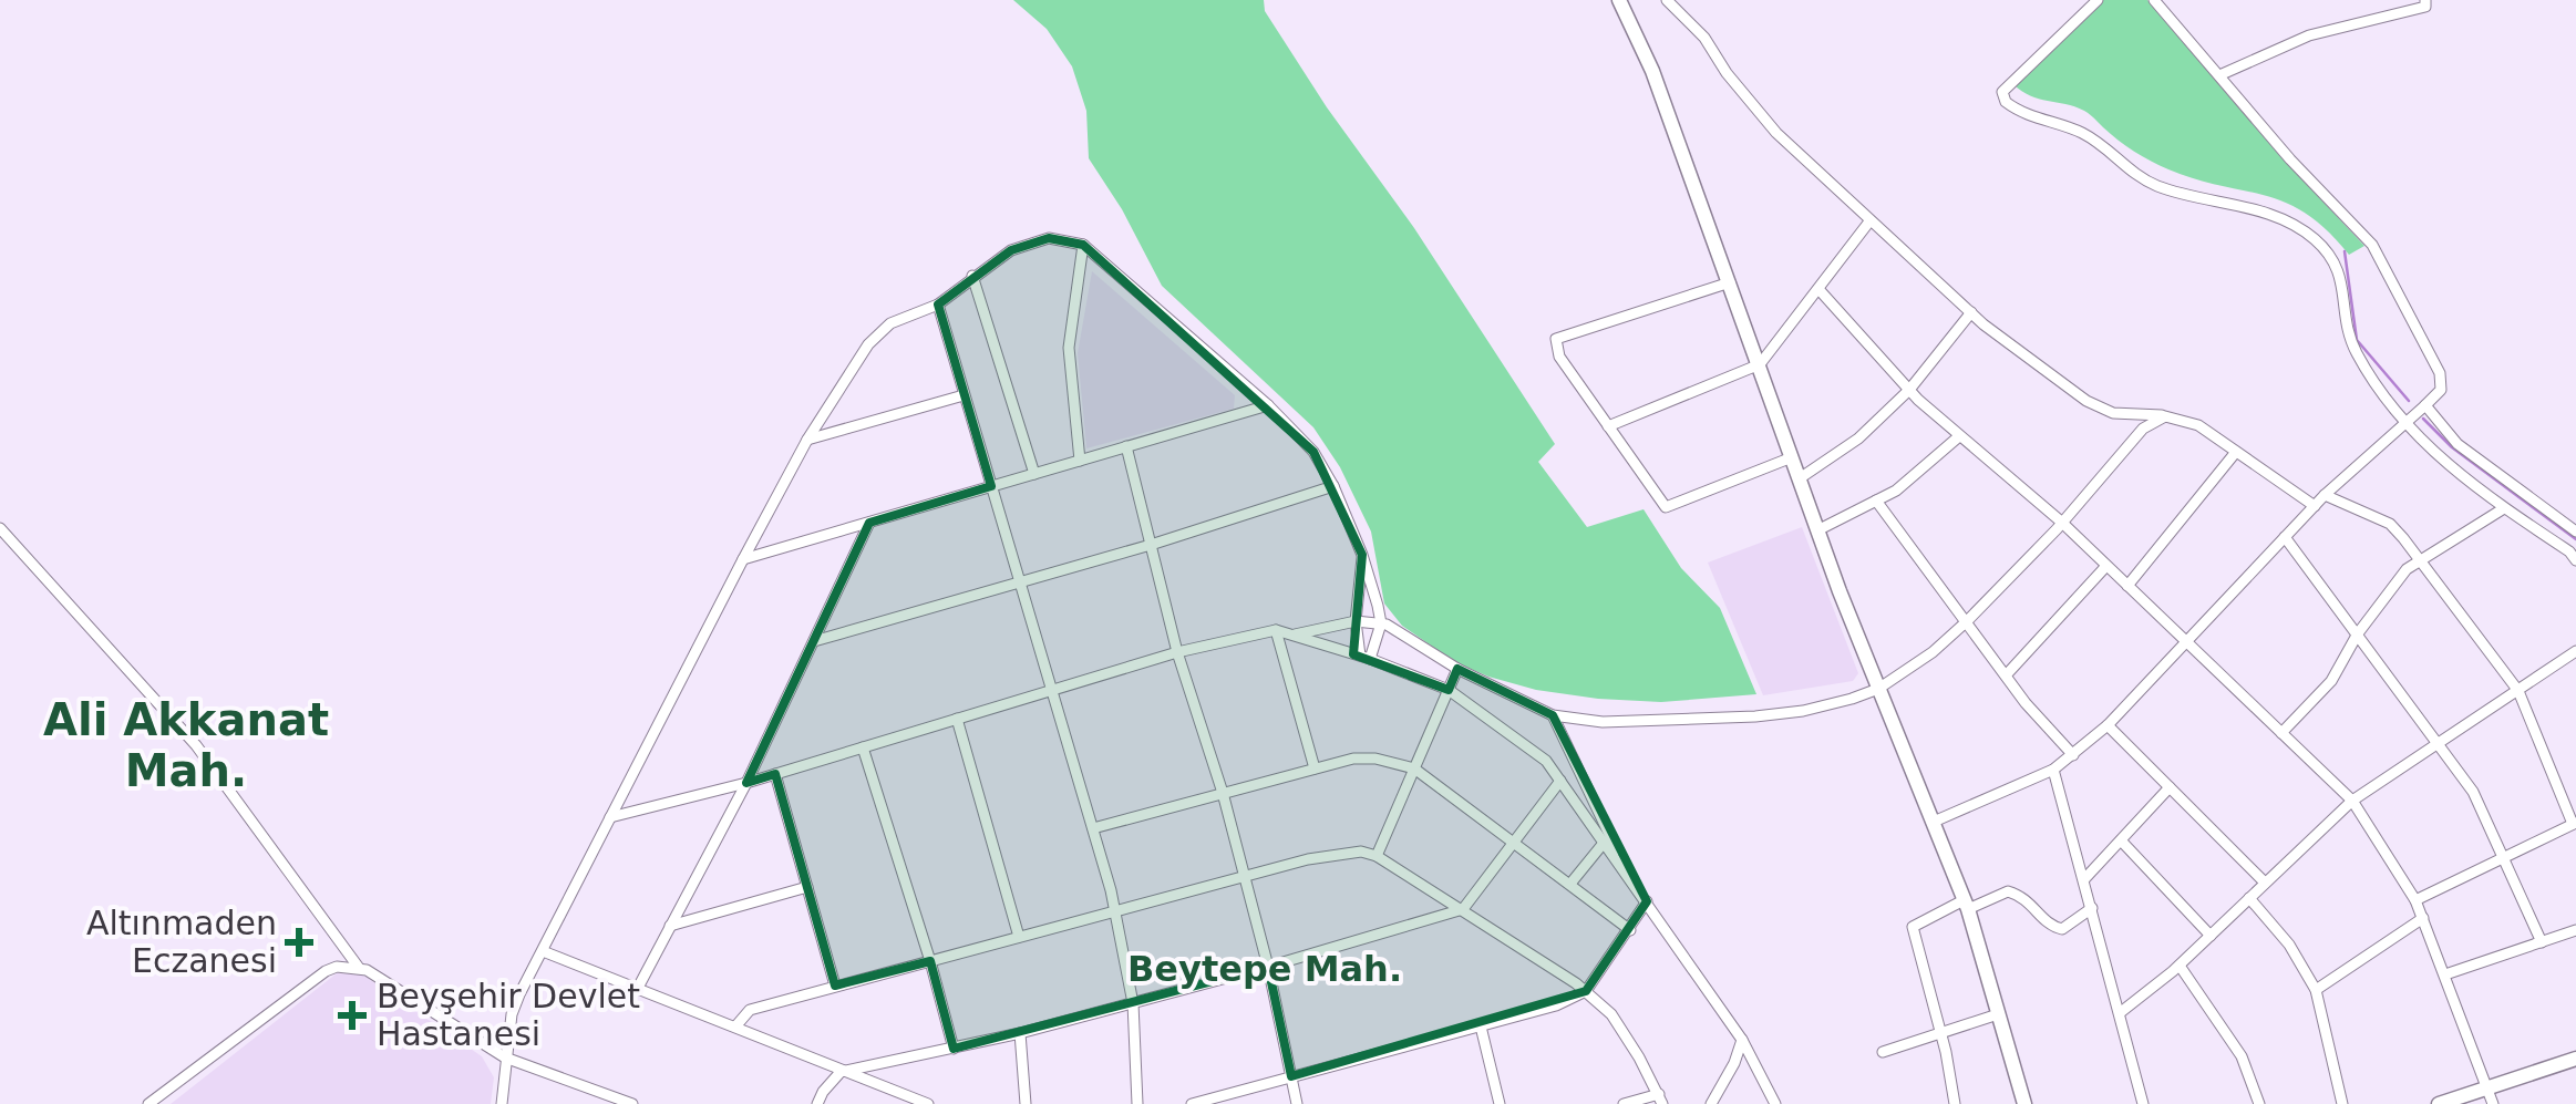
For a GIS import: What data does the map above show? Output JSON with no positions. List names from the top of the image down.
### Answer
{
  "districts": ["Ali Akkanat Mah.", "Beytepe Mah."],
  "places": {
    "health": ["Altınmaden Eczanesi", "Beyşehir Devlet Hastanesi"]
  }
}
